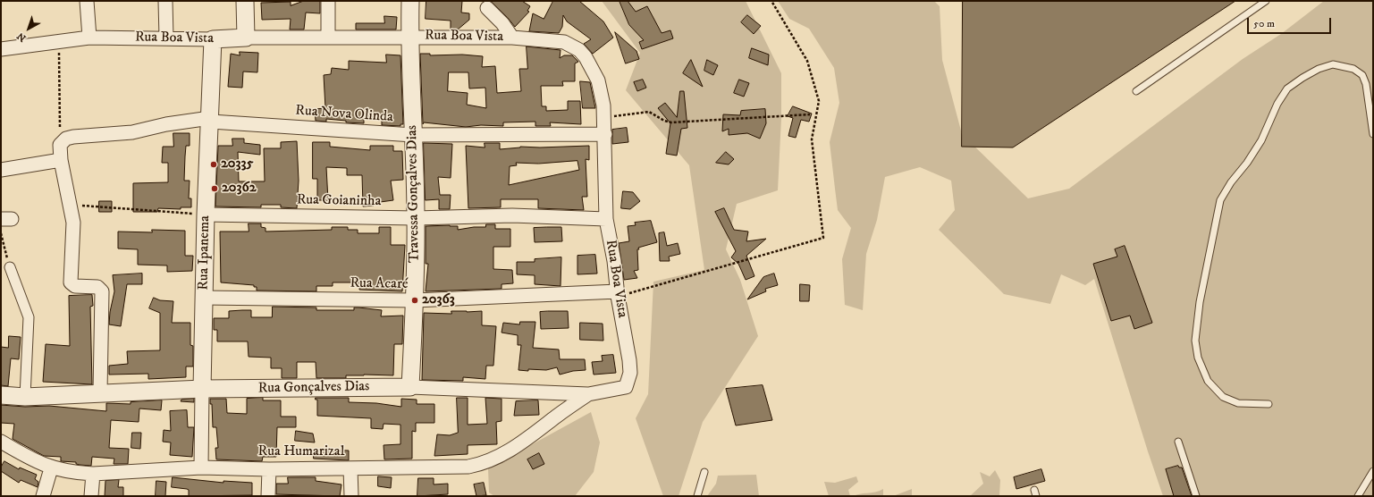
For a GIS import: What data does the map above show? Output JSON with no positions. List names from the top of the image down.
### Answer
{
  "streets": {
    "street": [
      "Rua Boa Vista",
      "Rua Nova Olinda",
      "Travessa Gonçalves Dias",
      "Rua Goianinha",
      "Rua Ipanema",
      "Rua Acaré",
      "Rua Gonçalves Dias",
      "Rua Humarizal"
    ]
  },
  "crossings": [
    ["Rua Boa Vista", "Rua Nova Olinda"],
    ["Rua Boa Vista", "Travessa Gonçalves Dias"],
    ["Rua Boa Vista", "Rua Goianinha"],
    ["Rua Boa Vista", "Rua Ipanema"],
    ["Rua Boa Vista", "Rua Acaré"],
    ["Rua Boa Vista", "Rua Gonçalves Dias"],
    ["Rua Nova Olinda", "Travessa Gonçalves Dias"],
    ["Rua Nova Olinda", "Rua Ipanema"],
    ["Travessa Gonçalves Dias", "Rua Goianinha"],
    ["Travessa Gonçalves Dias", "Rua Acaré"],
    ["Travessa Gonçalves Dias", "Rua Gonçalves Dias"],
    ["Rua Goianinha", "Rua Ipanema"],
    ["Rua Ipanema", "Rua Acaré"],
    ["Rua Ipanema", "Rua Gonçalves Dias"],
    ["Rua Ipanema", "Rua Humarizal"],
    ["Rua Gonçalves Dias", "Rua Humarizal"]
  ],
  "places": ["20335", "20362", "20363"],
  "scale_bar": "50 m",
  "north": "bottom left"
}
